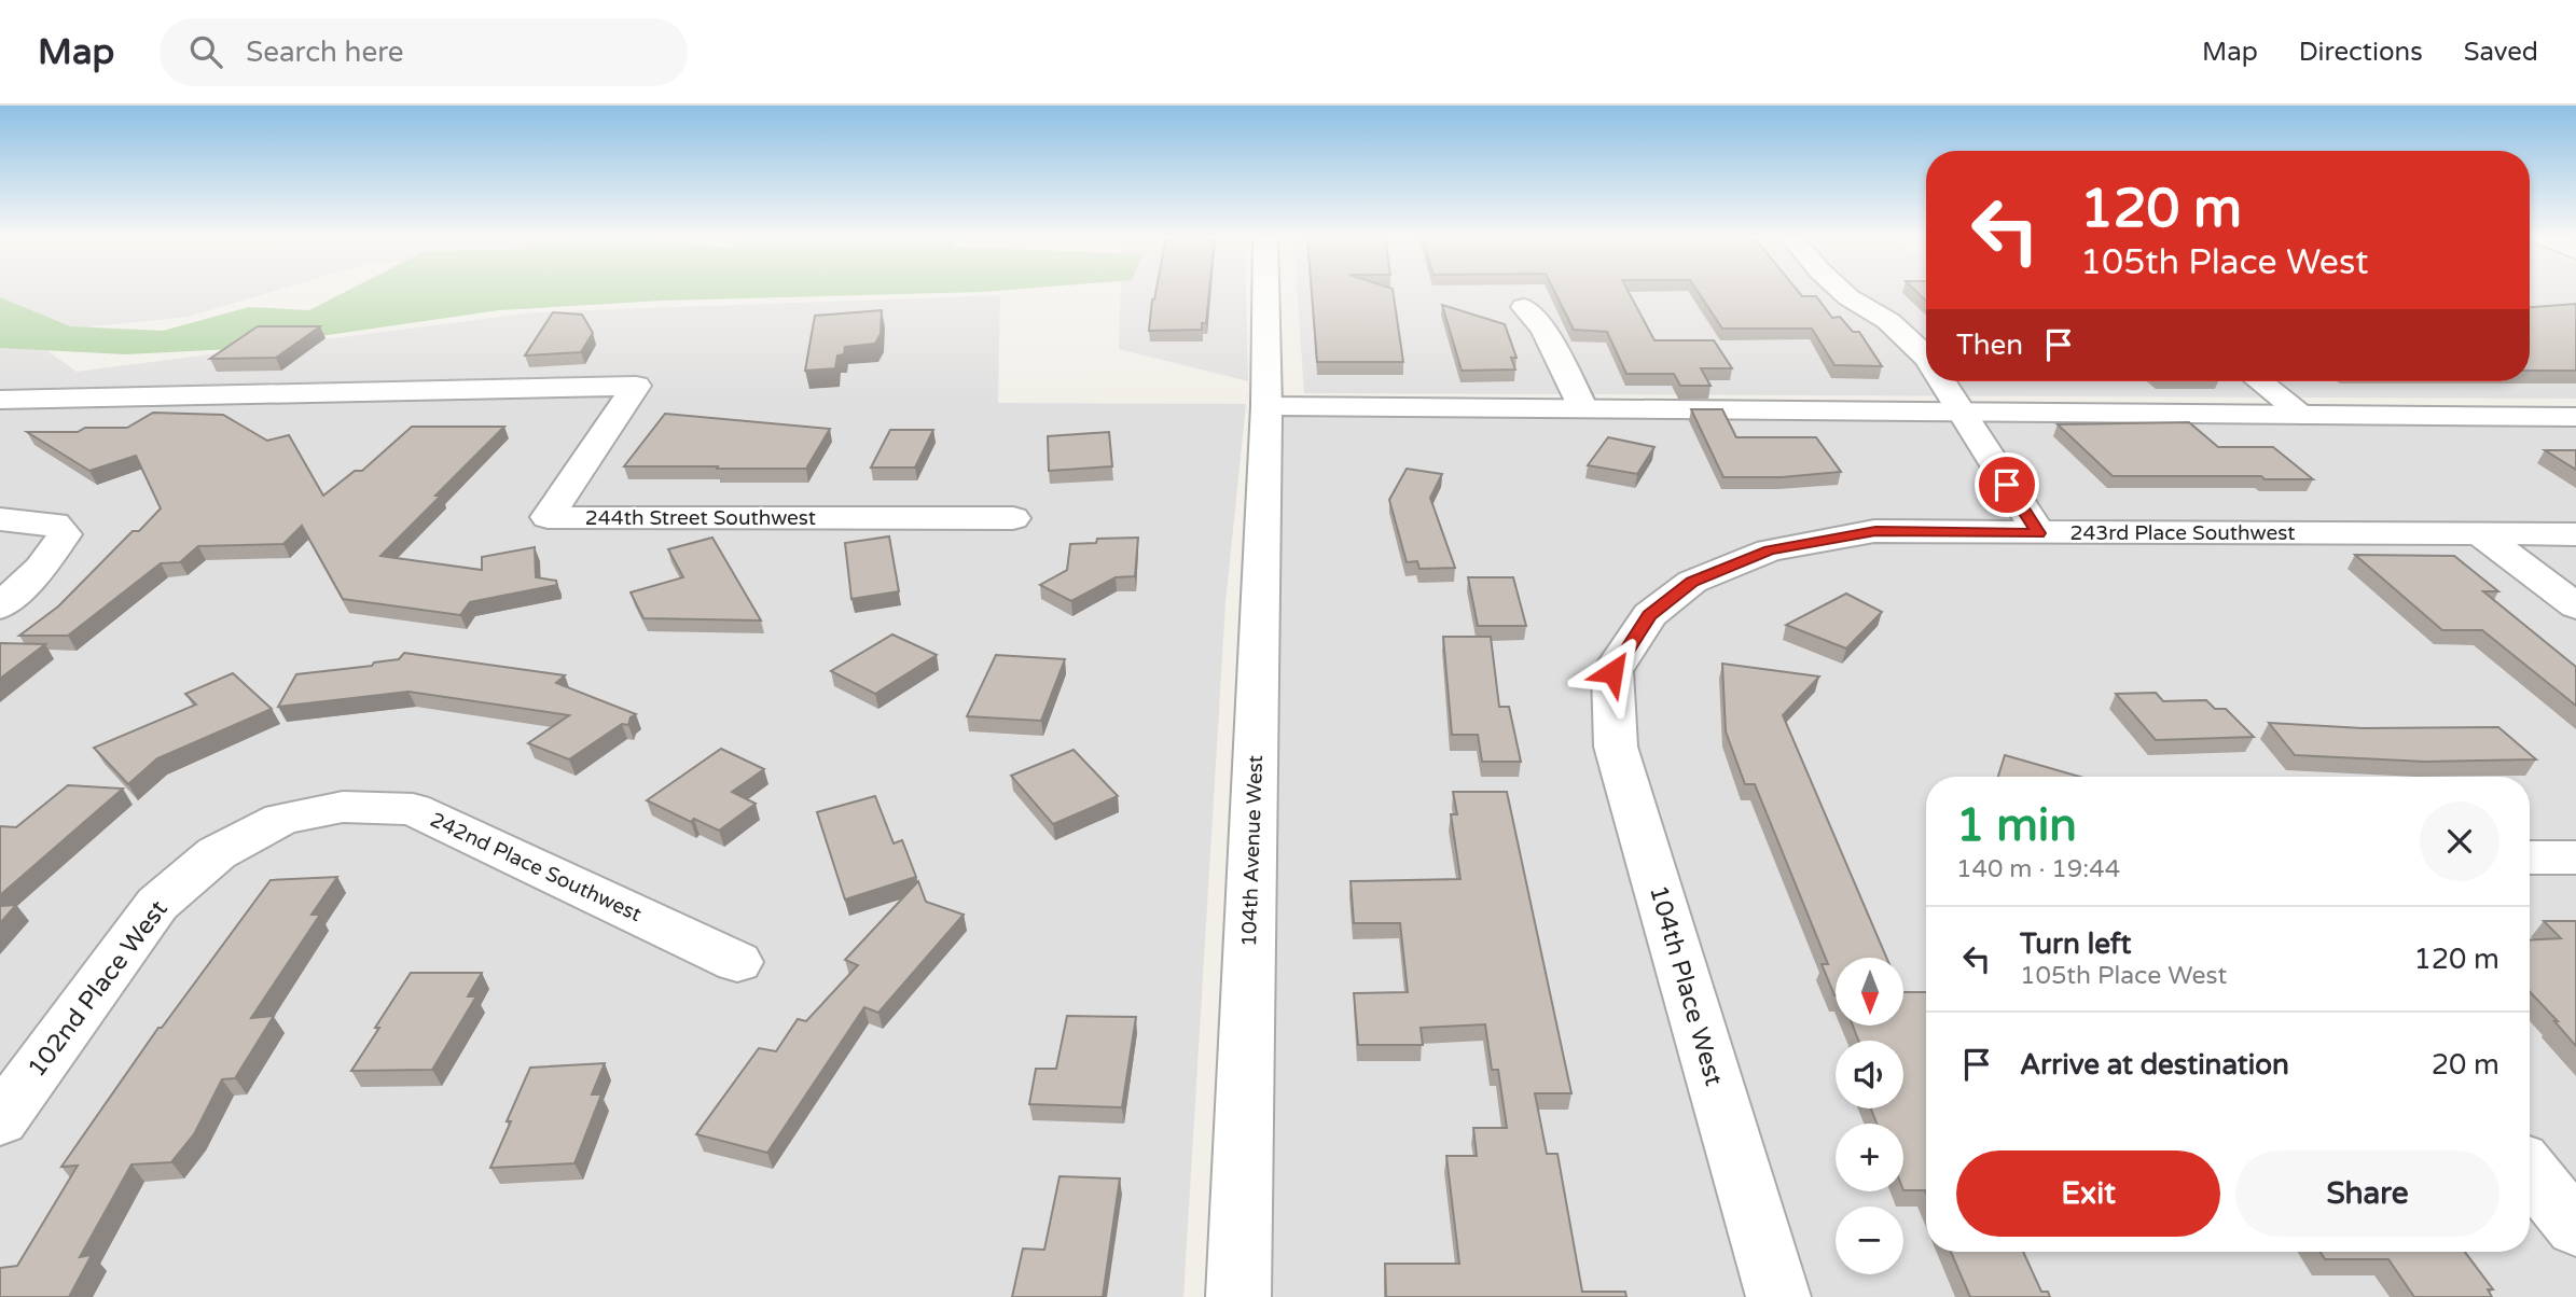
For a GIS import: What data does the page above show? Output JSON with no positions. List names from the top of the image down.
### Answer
{
  "streets": {
    "street": [
      "244th Street Southwest",
      "243rd Place Southwest",
      "104th Avenue West",
      "242nd Place Southwest",
      "104th Place West",
      "102nd Place West"
    ]
  },
  "crossings": [
    ["243rd Place Southwest", "104th Place West"],
    ["242nd Place Southwest", "102nd Place West"]
  ],
  "north": "bottom",
  "page": {
    "header": "Map",
    "search": "Search here",
    "nav": ["Map", "Directions", "Saved"],
    "turn": ["120 m", "105th Place West"],
    "then": "Then",
    "heading": ["1 min", "140 m · 19:44"],
    "list": [
      {
        "name": "Turn left",
        "note": "105th Place West",
        "value": "120 m"
      },
      {
        "name": "Arrive at destination",
        "value": "20 m"
      }
    ],
    "map_buttons": ["+", "−"],
    "buttons": ["Exit", "Share"]
  }
}
